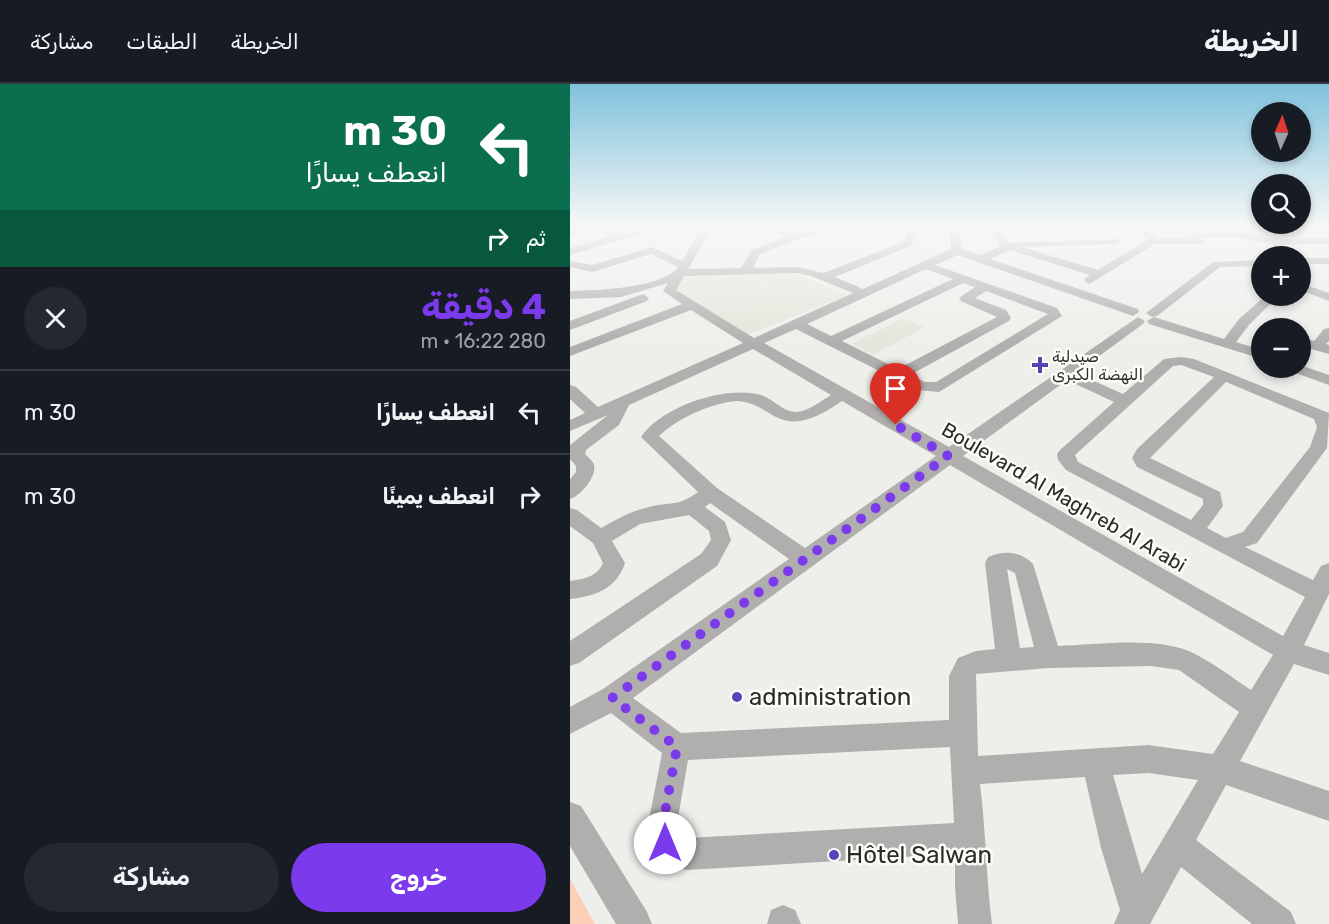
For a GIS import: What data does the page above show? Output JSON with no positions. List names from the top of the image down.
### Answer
{
  "streets": {
    "street": ["Boulevard Al Maghreb Al Arabi"]
  },
  "places": {
    "health": ["صيدلية النهضة الكبرى"],
    "other": ["administration", "Hôtel Salwan"]
  },
  "north": "top",
  "page": {
    "header": "الخريطة",
    "nav": ["الخريطة", "الطبقات", "مشاركة"],
    "turn": ["30 m", "انعطف يسارًا"],
    "map_buttons": ["+", "−"],
    "then": "ثم",
    "heading": ["4 دقيقة", "280 m · 16:22"],
    "list": [
      {
        "name": "انعطف يسارًا",
        "value": "30 m"
      },
      {
        "name": "انعطف يمينًا",
        "value": "30 m"
      }
    ],
    "buttons": ["خروج", "مشاركة"]
  }
}
